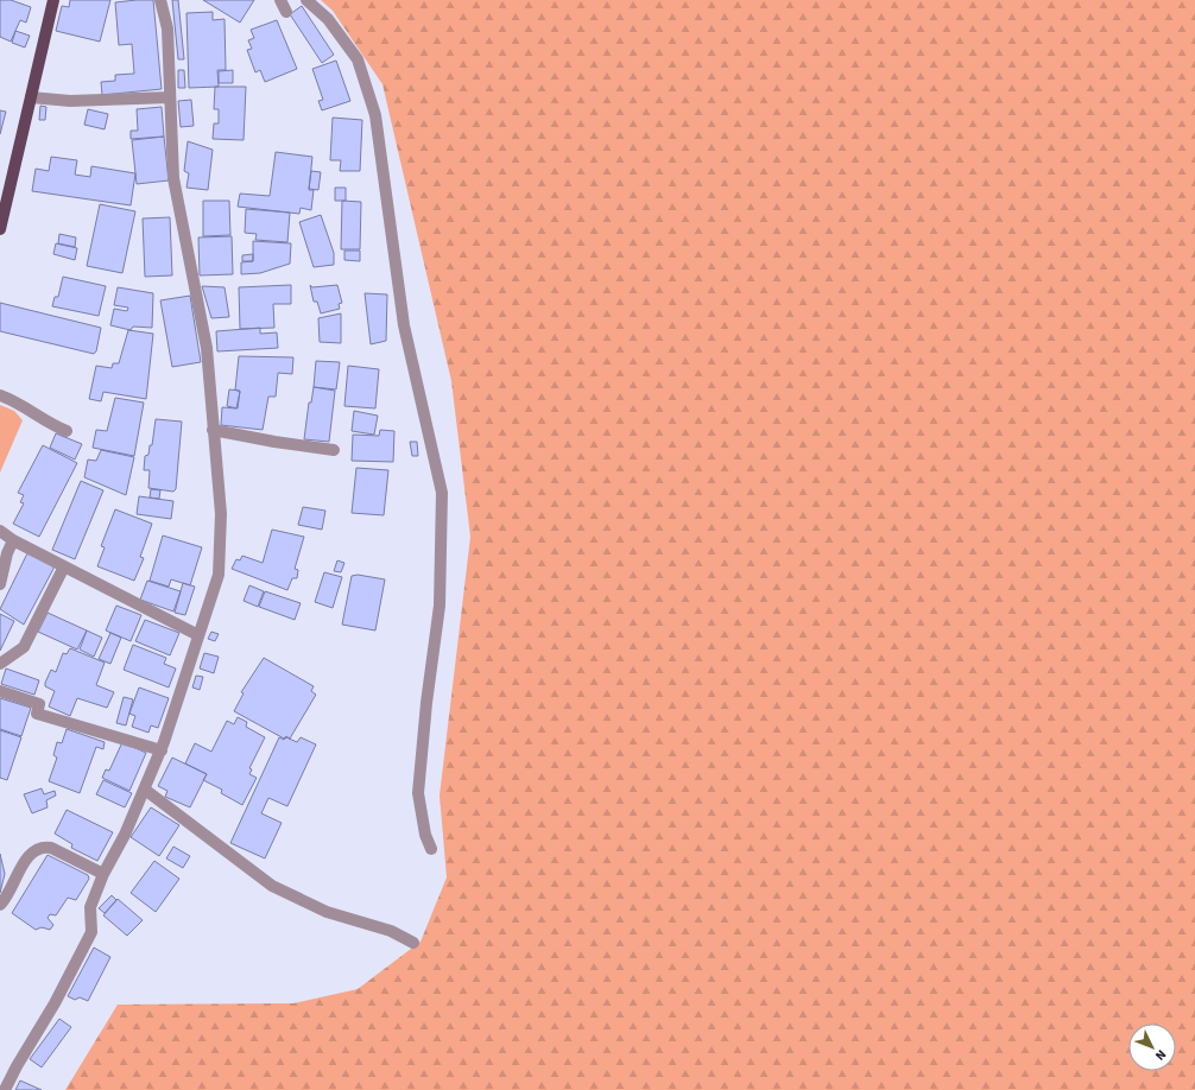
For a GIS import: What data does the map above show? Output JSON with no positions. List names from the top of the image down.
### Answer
{
  "north": "bottom right"
}
